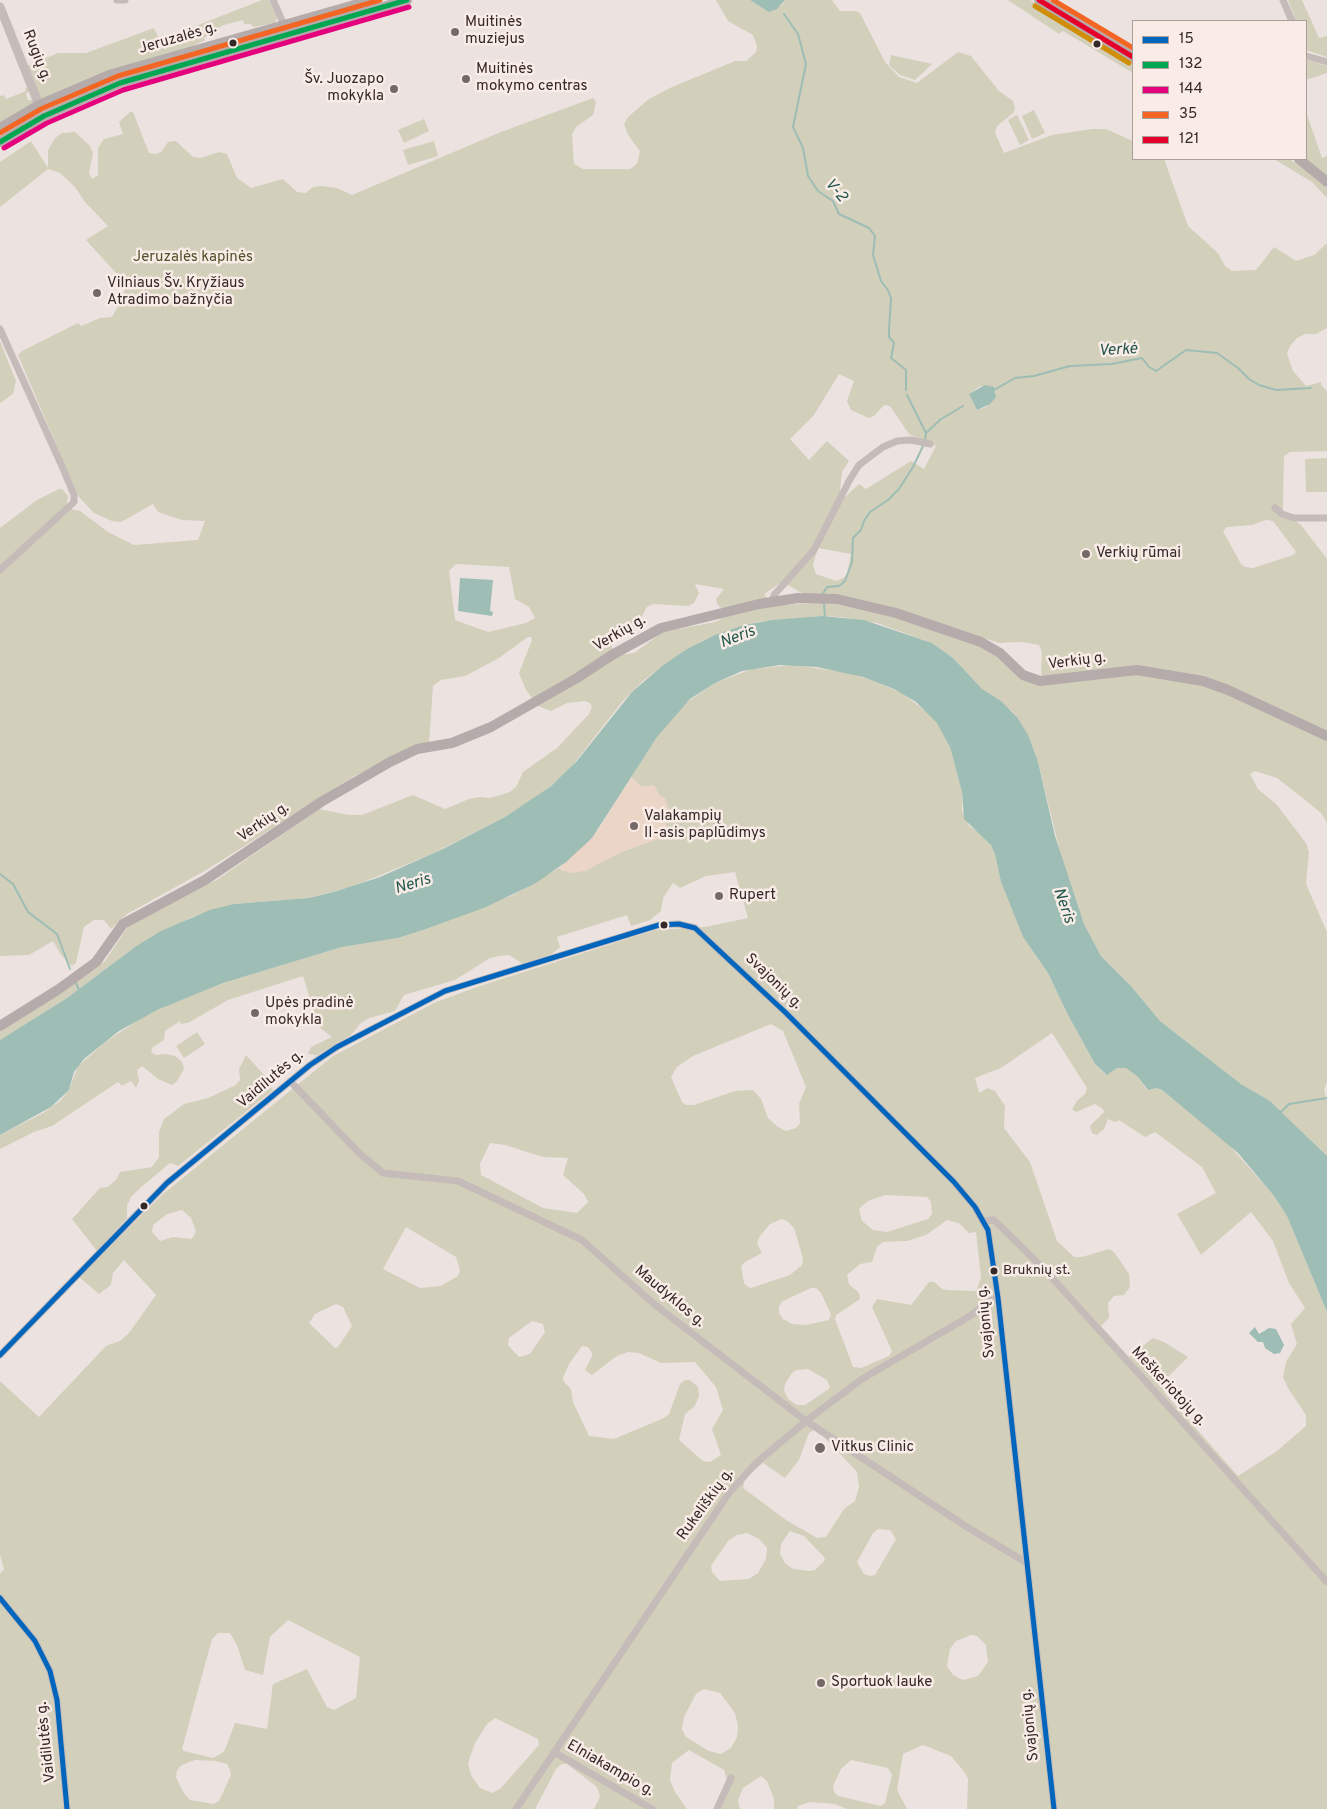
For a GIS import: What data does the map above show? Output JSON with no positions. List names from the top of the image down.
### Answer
{
  "streets": {
    "main road": ["Jeruzalės g.", "Rugių g.", "Verkių g."],
    "street": [
      "Svajonių g.",
      "Vaidilutės g.",
      "Maudyklos g.",
      "Meškeriotojų g.",
      "Rukeliškių g.",
      "Elniakampio g."
    ]
  },
  "crossings": [
    ["Jeruzalės g.", "Rugių g."],
    ["Svajonių g.", "Vaidilutės g."],
    ["Svajonių g.", "Maudyklos g."],
    ["Svajonių g.", "Meškeriotojų g."],
    ["Svajonių g.", "Rukeliškių g."],
    ["Vaidilutės g.", "Maudyklos g."],
    ["Maudyklos g.", "Rukeliškių g."],
    ["Rukeliškių g.", "Elniakampio g."]
  ],
  "water": ["V-2", "Verkė", "Neris"],
  "parks": ["Jeruzalės kapinės"],
  "places": [
    "Muitinės muziejus",
    "Muitinės mokymo centras",
    "Šv. Juozapo mokykla",
    "Vilniaus Šv. Kryžiaus Atradimo bažnyčia",
    "Verkių rūmai",
    "Valakampių II-asis paplūdimys",
    "Rupert",
    "Upės pradinė mokykla",
    "Bruknių st.",
    "Vitkus Clinic",
    "Sportuok lauke"
  ],
  "lines": [
    "transit line 132",
    "transit line 35",
    "transit line 121",
    "transit line 144",
    "transit line 15"
  ],
  "legend": [
    "15",
    "132",
    "144",
    "35",
    "121"
  ]
}
